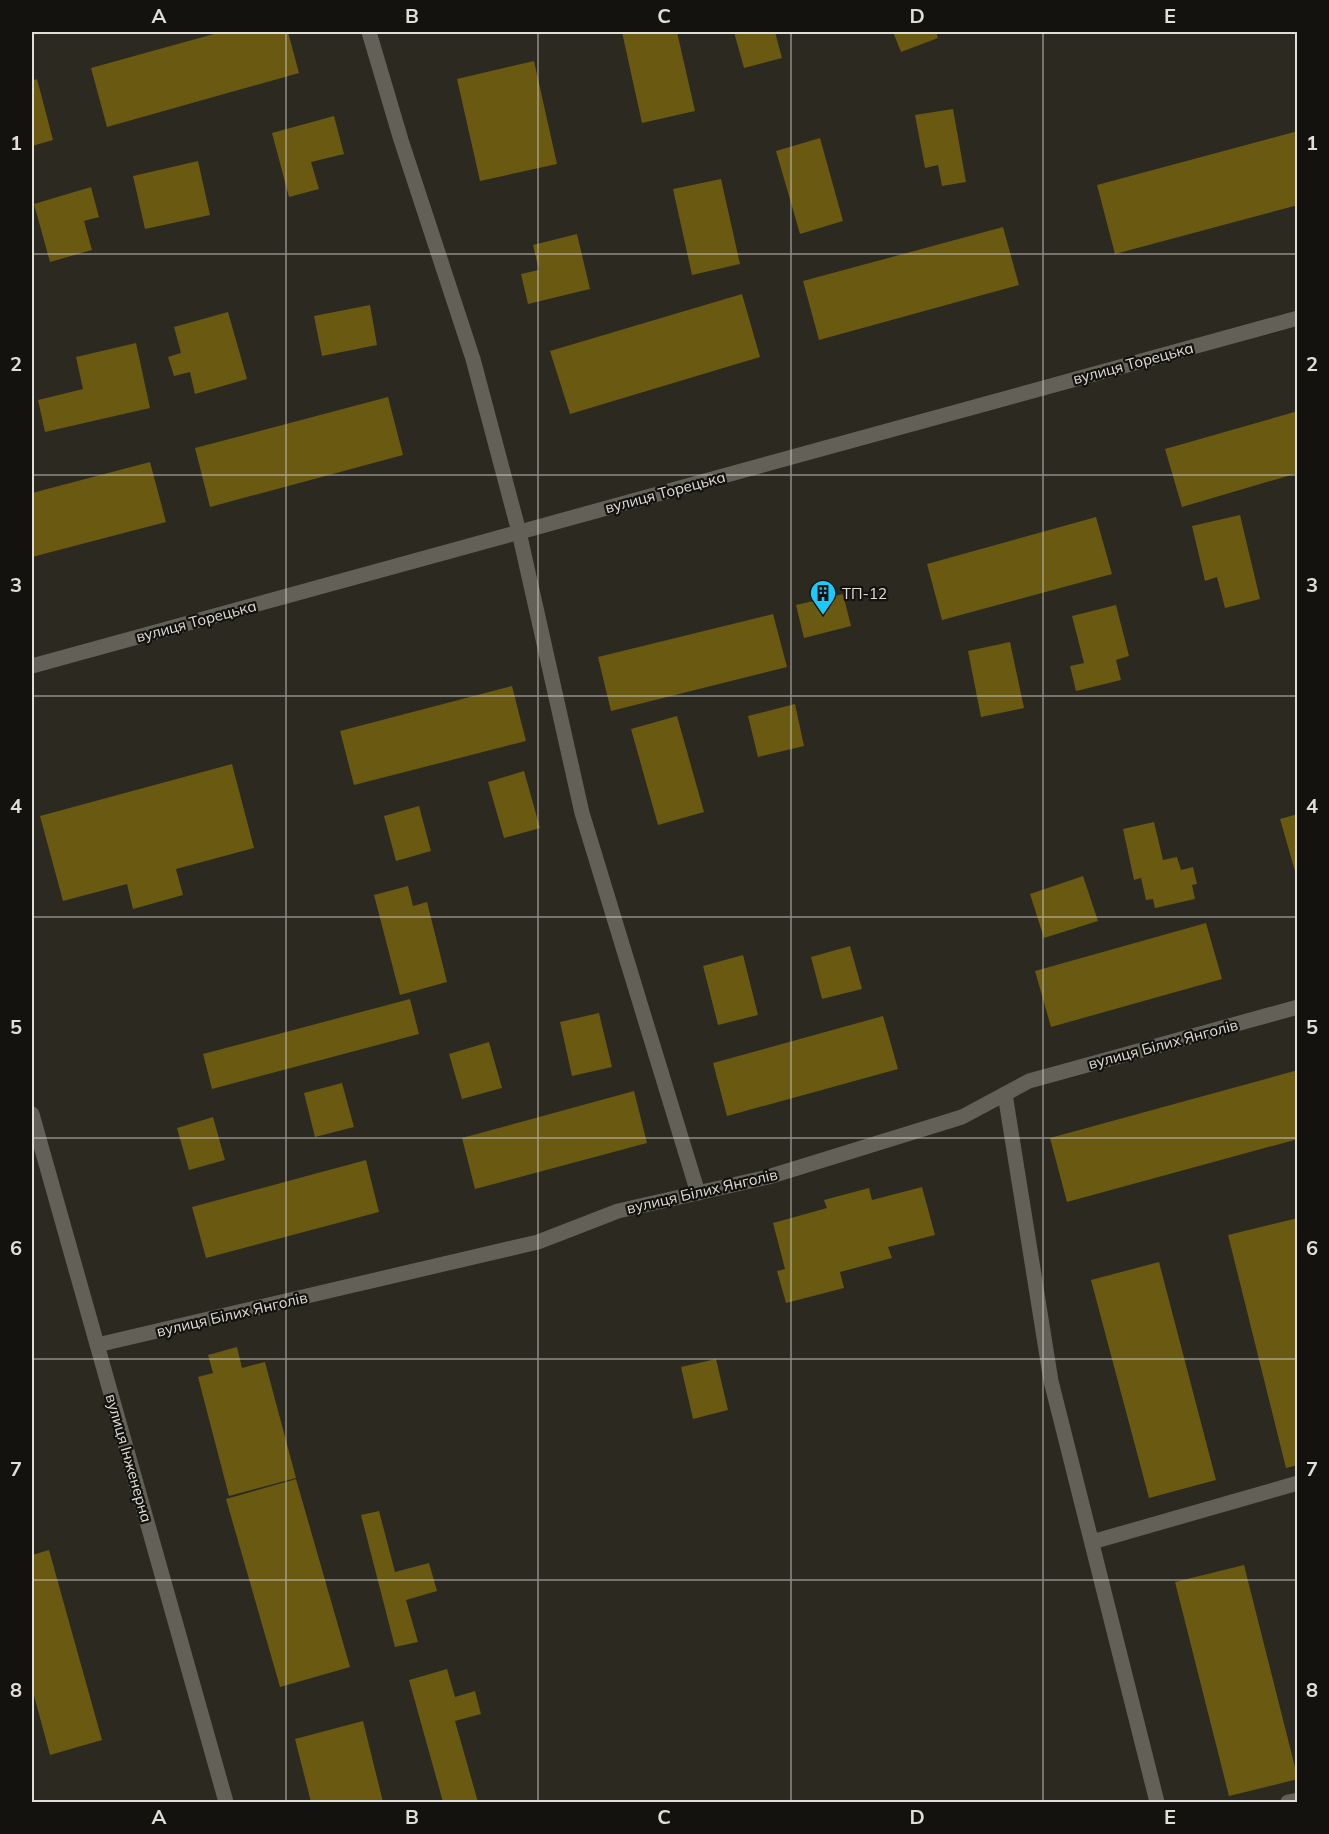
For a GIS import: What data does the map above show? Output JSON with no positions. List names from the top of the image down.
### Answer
{
  "streets": {
    "street": ["вулиця Торецька", "вулиця Білих Янголів", "вулиця Інженерна"]
  },
  "crossings": [
    ["вулиця Білих Янголів", "вулиця Інженерна"]
  ],
  "places": {
    "building": ["ТП-12"]
  },
  "grid": {
    "columns": [
      "A",
      "B",
      "C",
      "D",
      "E"
    ],
    "rows": [
      "1",
      "2",
      "3",
      "4",
      "5",
      "6",
      "7",
      "8"
    ]
  }
}
